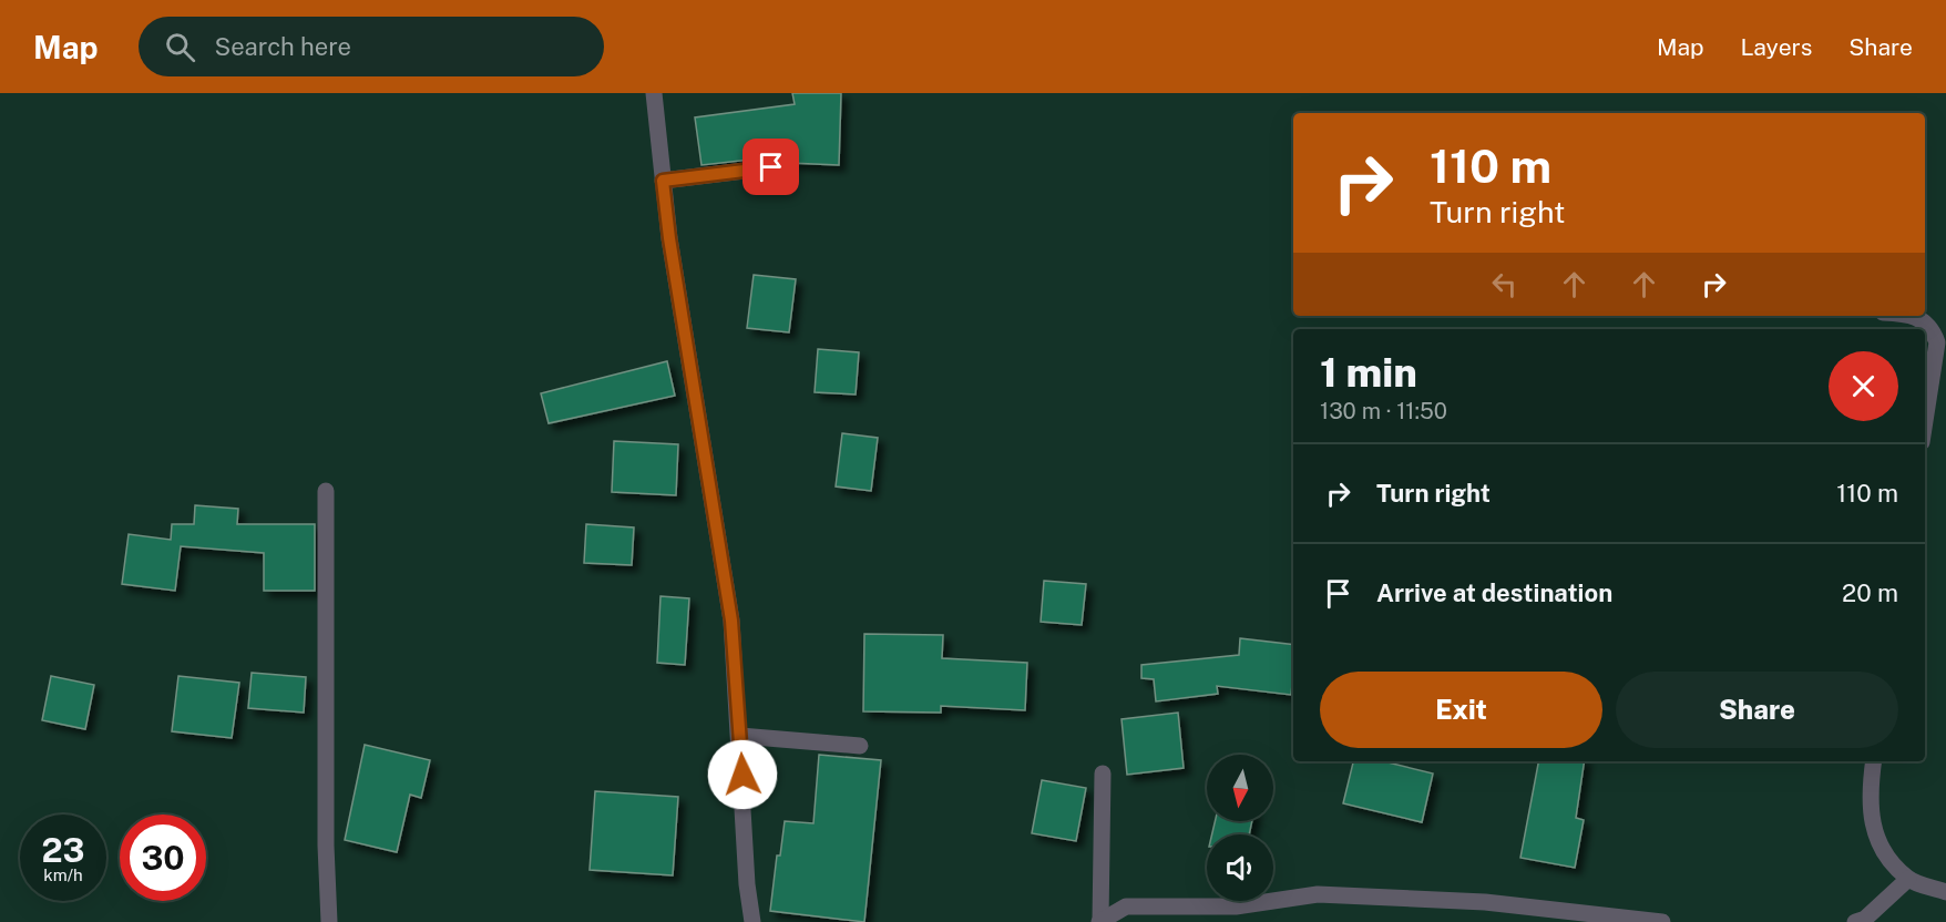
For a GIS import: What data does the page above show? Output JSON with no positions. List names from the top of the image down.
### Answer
{
  "north": "bottom",
  "page": {
    "header": "Map",
    "search": "Search here",
    "nav": ["Map", "Layers", "Share"],
    "turn": ["110 m", "Turn right"],
    "heading": ["1 min", "130 m · 11:50"],
    "list": [
      {
        "name": "Turn right",
        "value": "110 m"
      },
      {
        "name": "Arrive at destination",
        "value": "20 m"
      }
    ],
    "buttons": ["Exit", "Share"],
    "speed": "23 km/h",
    "limit": "30"
  }
}
